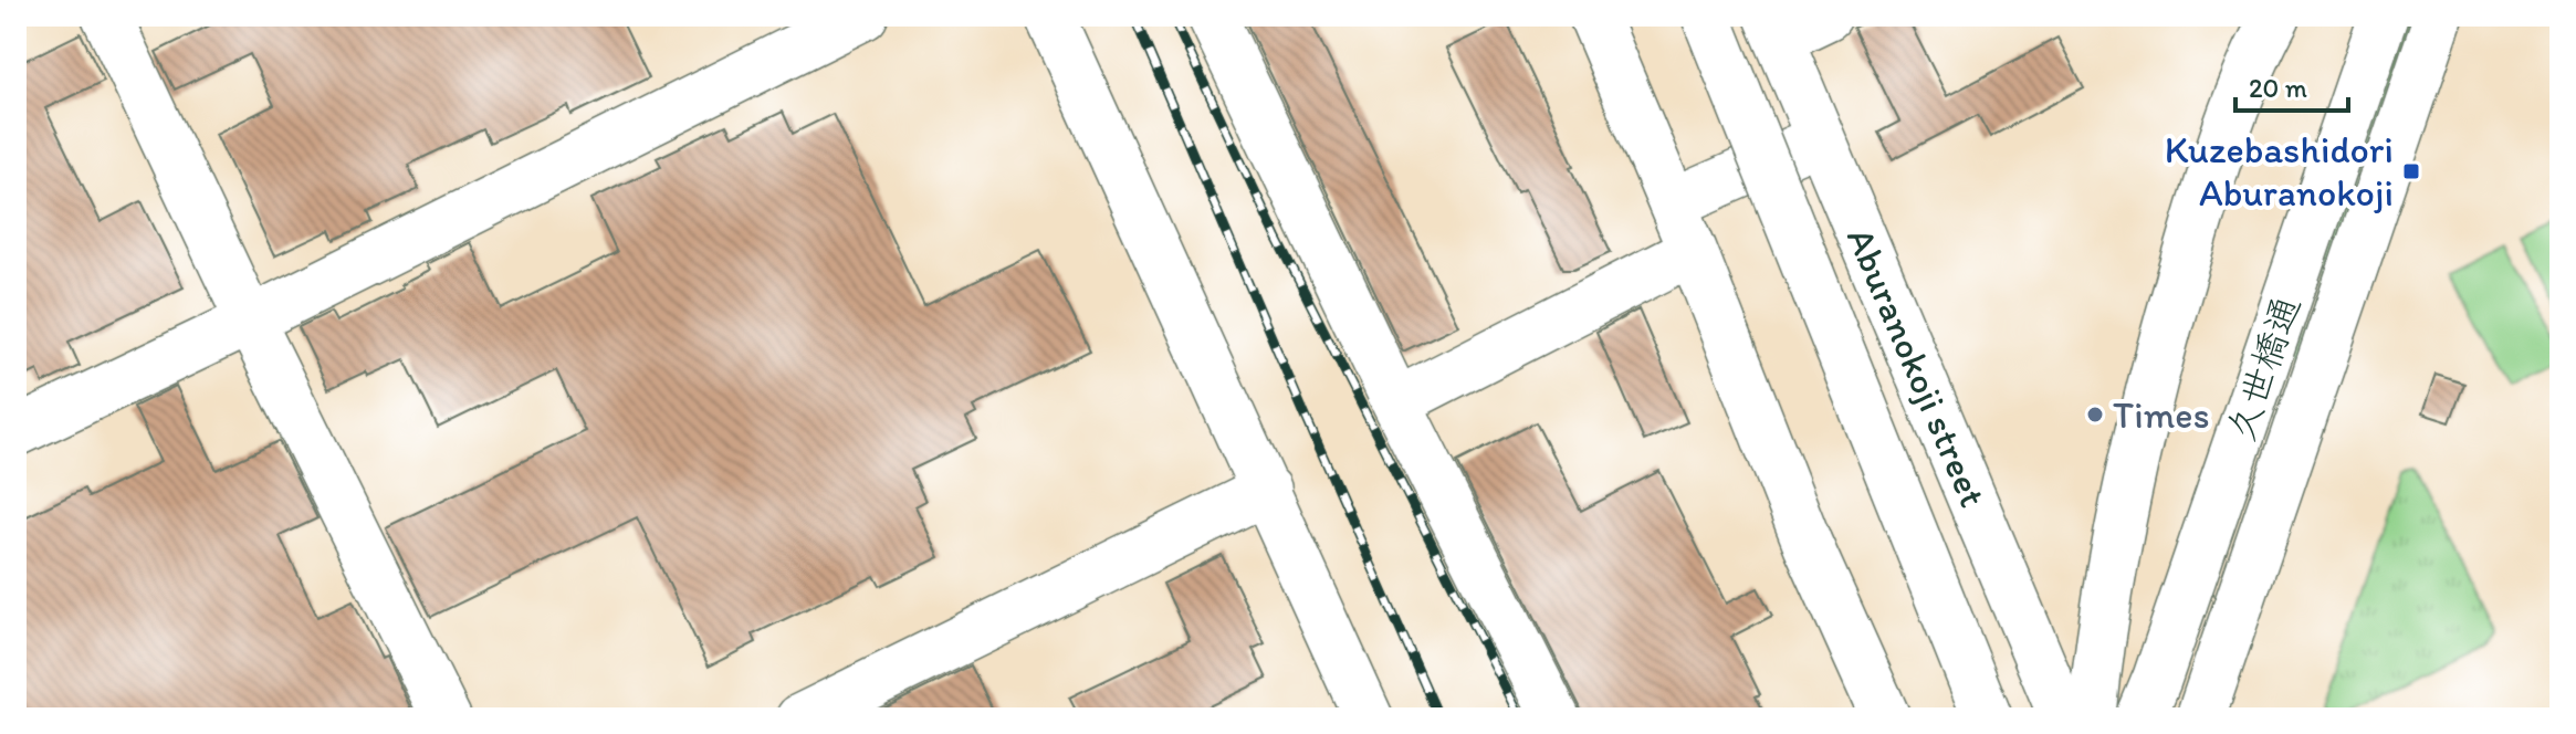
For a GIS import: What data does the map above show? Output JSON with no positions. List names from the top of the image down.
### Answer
{
  "streets": {
    "main road": ["Aburanokoji street", "久世橋通"]
  },
  "places": {
    "transit": ["Kuzebashidori Aburanokoji"],
    "other": ["Times"]
  },
  "scale_bar": "20 m"
}
